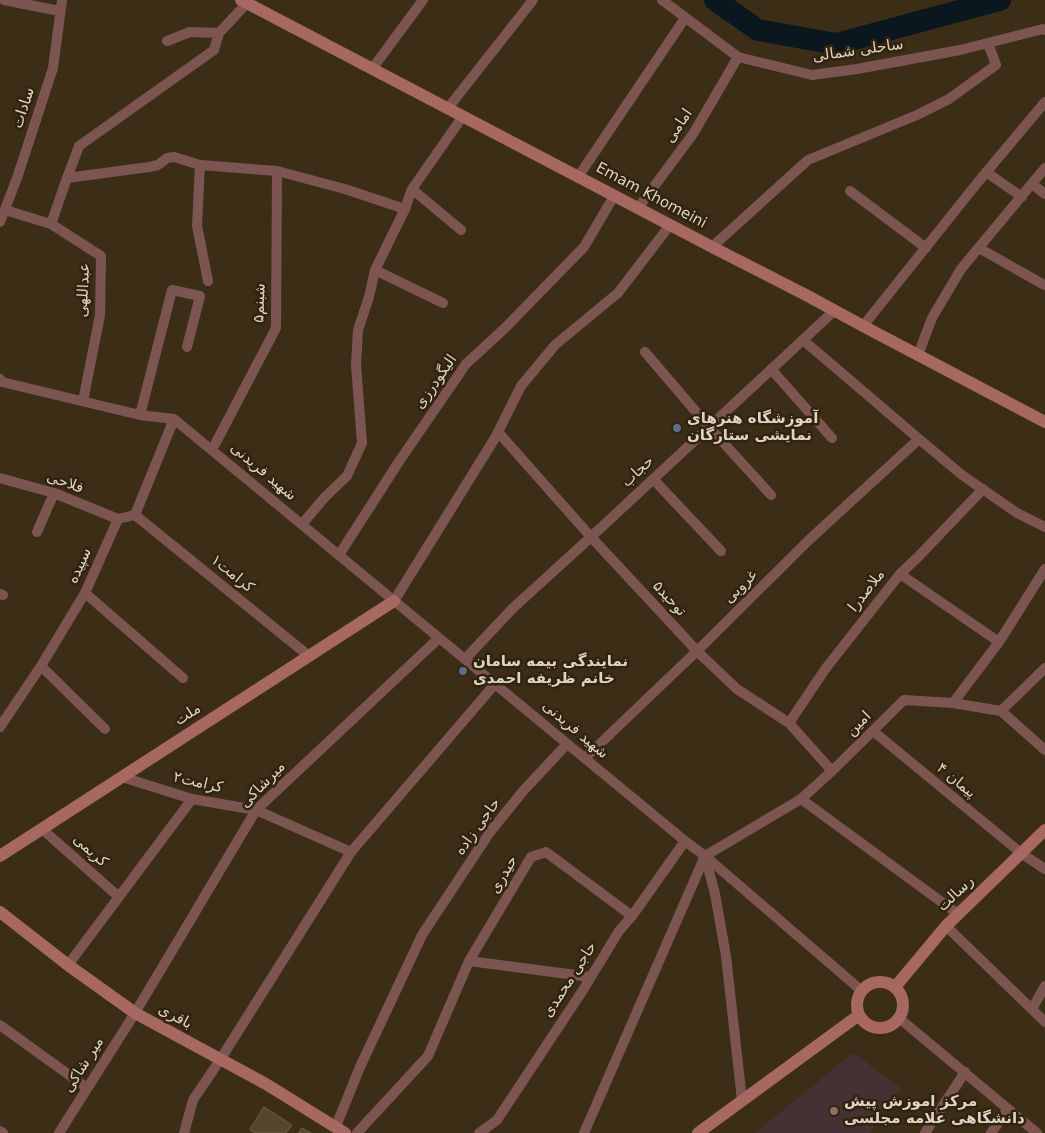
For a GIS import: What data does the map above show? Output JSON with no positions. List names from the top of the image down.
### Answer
{
  "streets": {
    "street": [
      "ساحلی شمالی",
      "سادات",
      "امامی",
      "Emam Khomeini",
      "عبداللهی",
      "شبنم۵",
      "الیگودرزی",
      "شهید فریدنی",
      "حجاب",
      "فلاحی",
      "سپیده",
      "کرامت۱",
      "غروبی",
      "ملاصدرا",
      "توحید۵",
      "ملت",
      "امین",
      "پیمان ۴",
      "کرامت۲",
      "میرشاکی",
      "حاجی زاده",
      "کریمی",
      "حیدری",
      "رسالت",
      "حاجی محمدی",
      "باقری",
      "میر شاکی"
    ]
  },
  "crossings": [
    ["ساحلی شمالی", "امامی"],
    ["سادات", "عبداللهی"],
    ["امامی", "Emam Khomeini"],
    ["Emam Khomeini", "الیگودرزی"],
    ["Emam Khomeini", "حجاب"],
    ["شبنم۵", "شهید فریدنی"],
    ["الیگودرزی", "شهید فریدنی"],
    ["شهید فریدنی", "حجاب"],
    ["شهید فریدنی", "غروبی"],
    ["شهید فریدنی", "ملت"],
    ["شهید فریدنی", "امین"],
    ["شهید فریدنی", "میرشاکی"],
    ["شهید فریدنی", "حاجی زاده"],
    ["شهید فریدنی", "رسالت"],
    ["شهید فریدنی", "حاجی محمدی"],
    ["حجاب", "توحید۵"],
    ["فلاحی", "سپیده"],
    ["کرامت۱", "ملت"],
    ["غروبی", "توحید۵"],
    ["ملاصدرا", "توحید۵"],
    ["توحید۵", "امین"],
    ["ملت", "کرامت۲"],
    ["ملت", "کریمی"],
    ["امین", "پیمان ۴"],
    ["پیمان ۴", "رسالت"],
    ["کرامت۲", "میرشاکی"],
    ["میرشاکی", "باقری"],
    ["میرشاکی", "میر شاکی"],
    ["حاجی زاده", "باقری"],
    ["حیدری", "حاجی محمدی"],
    ["باقری", "میر شاکی"]
  ],
  "places": ["آموزشگاه هنرهای نمایشی ستارگان", "نمایندگی بیمه سامان خانم ظریفه احمدی", "مرکز اموزش پیش دانشگاهی علامه مجلسی"]
}
